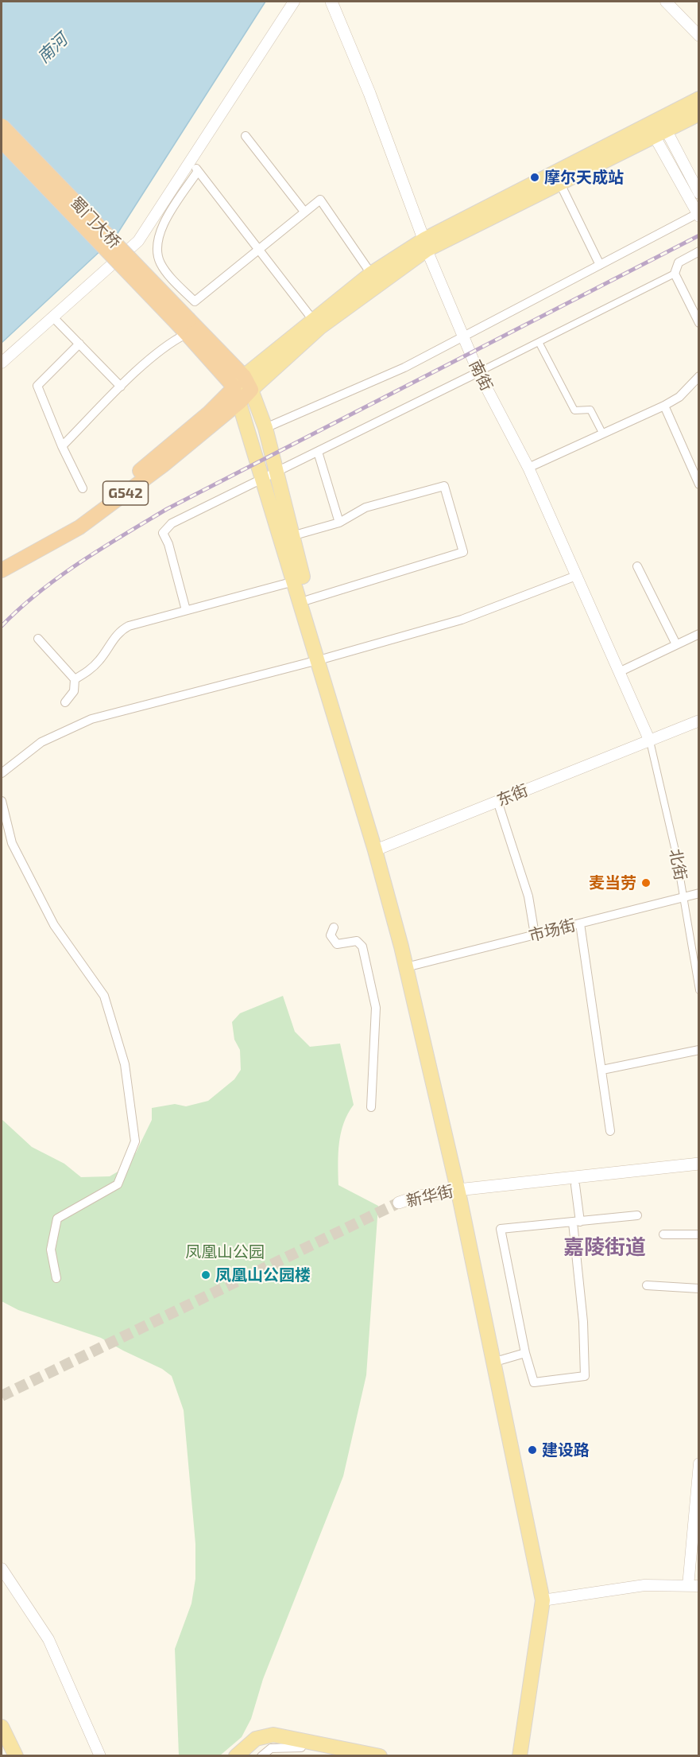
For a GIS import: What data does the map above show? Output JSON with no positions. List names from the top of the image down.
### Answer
{
  "streets": {
    "highway": ["蜀门大桥", "G542"],
    "main road": ["南街", "新华街"],
    "street": ["东街", "北街", "市场街"]
  },
  "crossings": [
    ["南街", "东街"],
    ["南街", "北街"],
    ["东街", "北街"],
    ["北街", "市场街"]
  ],
  "districts": ["嘉陵街道"],
  "water": ["南河"],
  "parks": ["凤凰山公园"],
  "places": [
    "摩尔天成站",
    "麦当劳",
    "凤凰山公园楼",
    "建设路"
  ]
}
